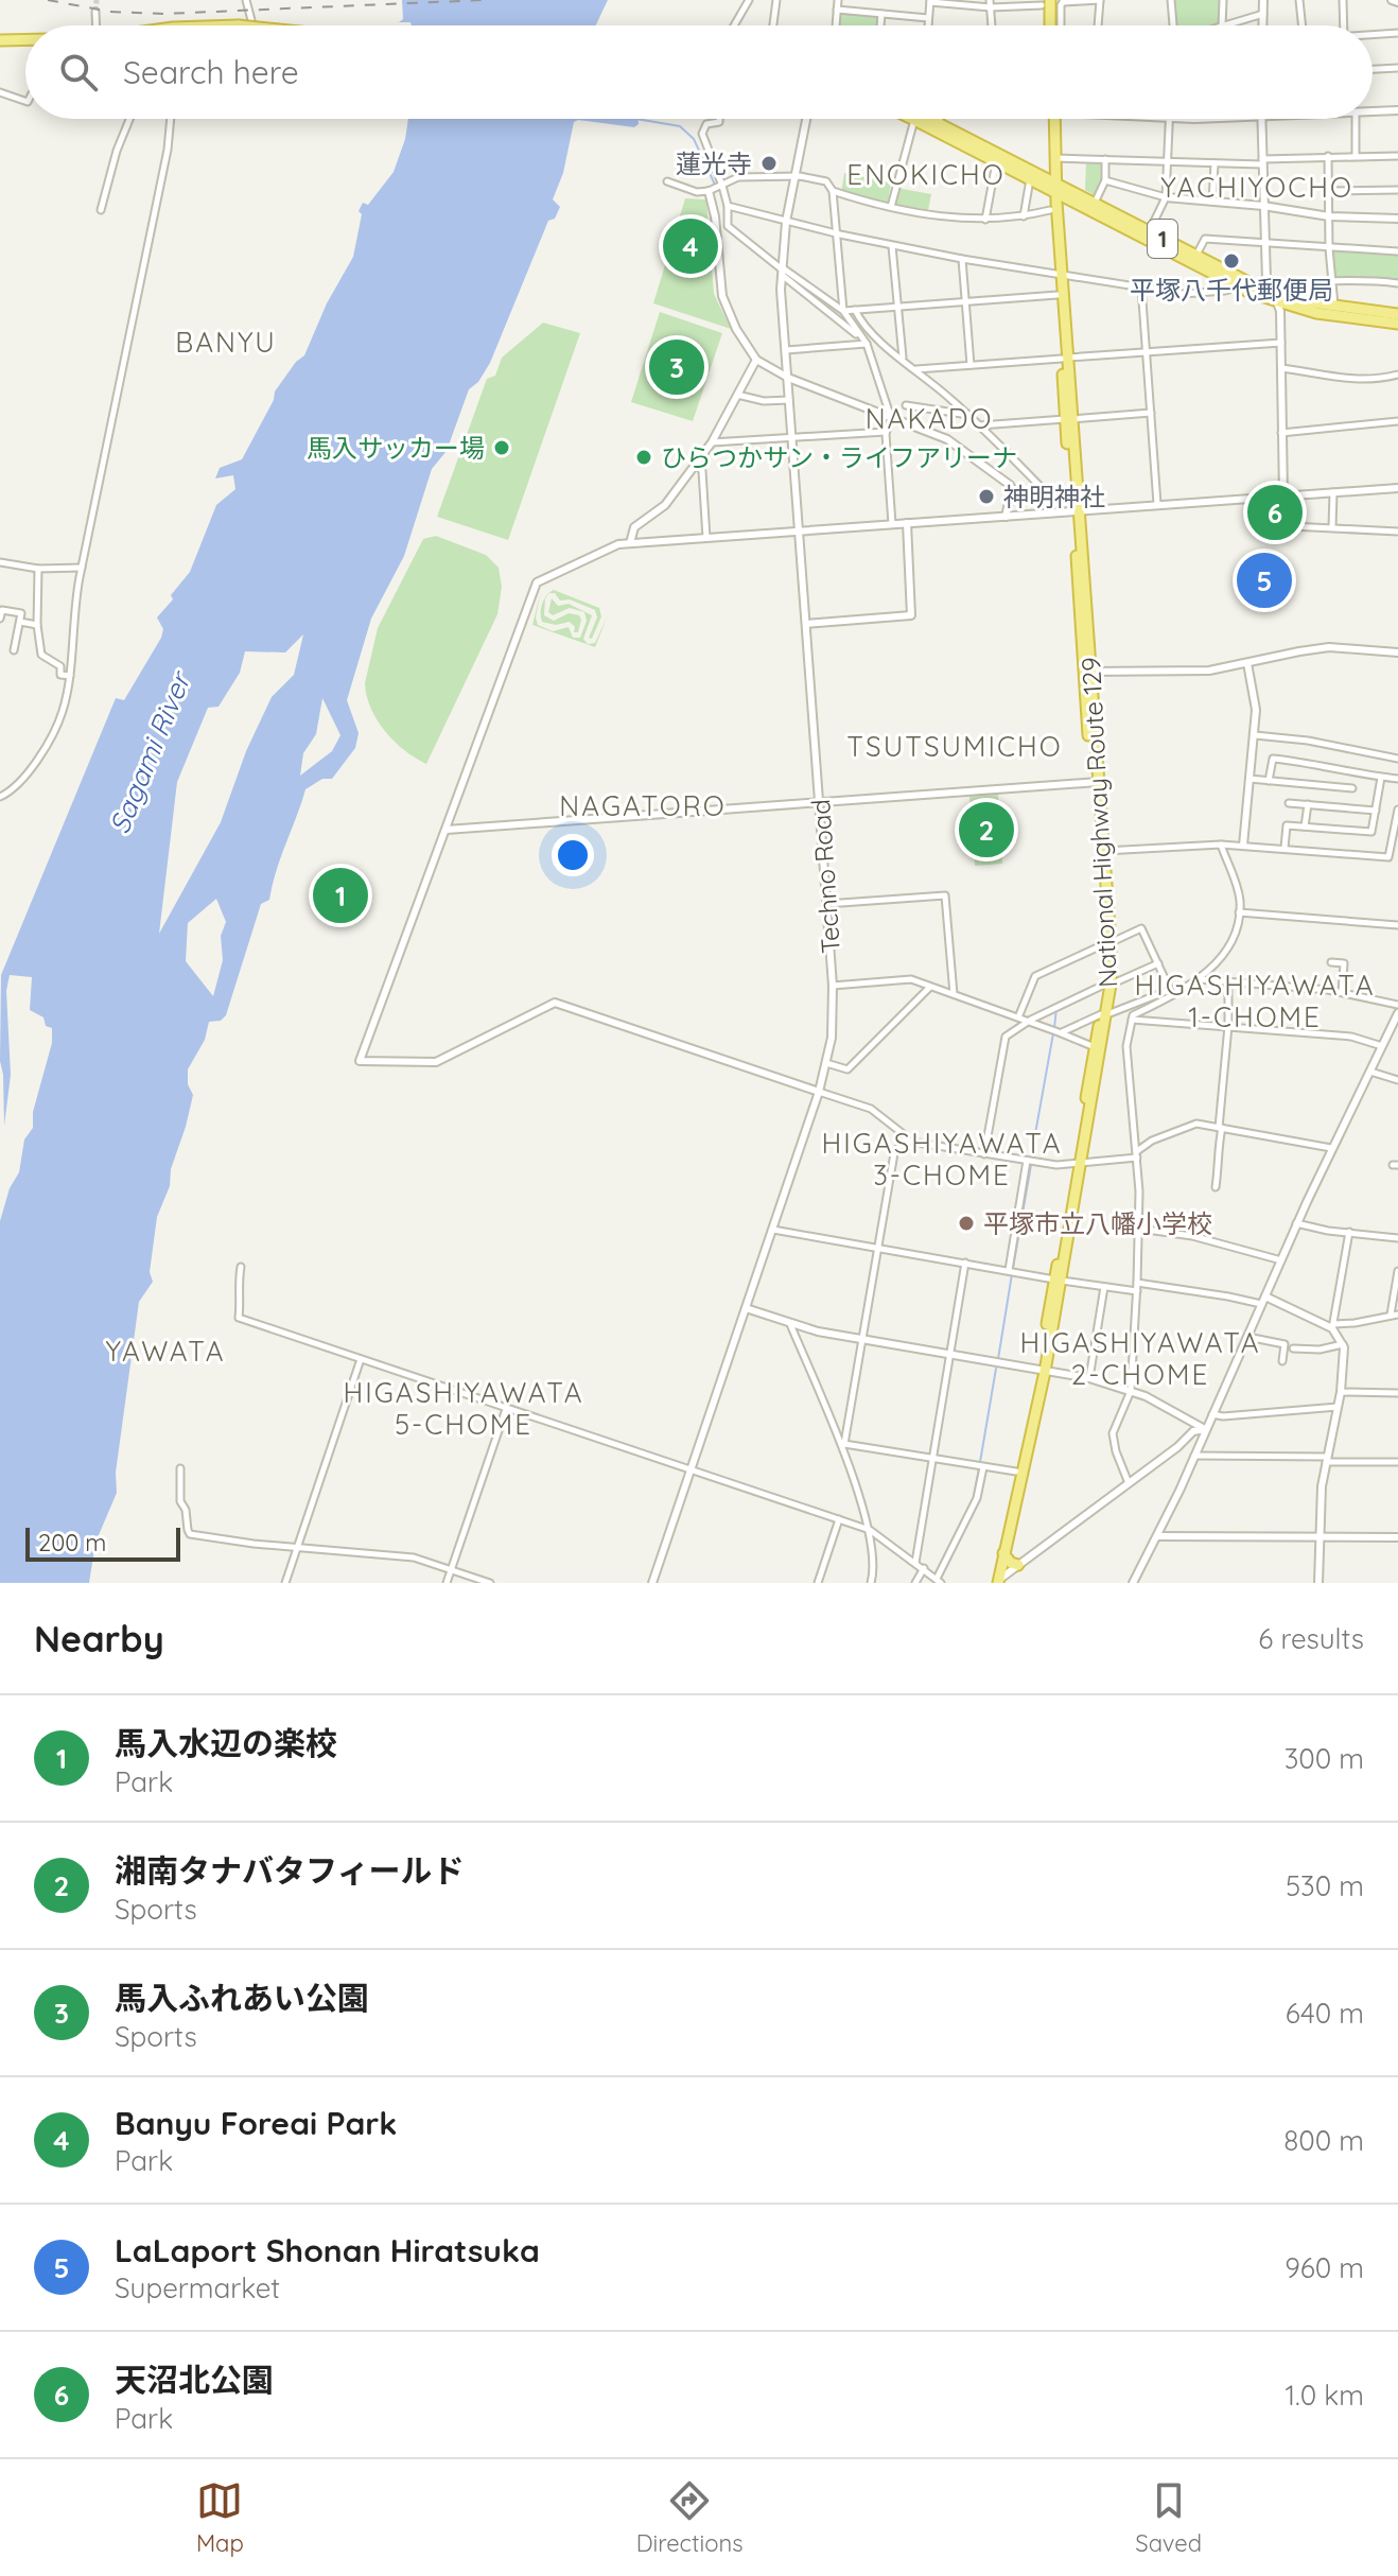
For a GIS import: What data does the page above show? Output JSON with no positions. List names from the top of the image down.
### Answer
{
  "streets": {
    "highway": ["1", "National Highway Route 129"],
    "street": ["Techno Road"]
  },
  "crossings": [
    ["1", "National Highway Route 129"]
  ],
  "districts": [
    "ENOKICHO",
    "YACHIYOCHO",
    "BANYU",
    "NAKADO",
    "TSUTSUMICHO",
    "NAGATORO",
    "HIGASHIYAWATA 1-CHOME",
    "HIGASHIYAWATA 3-CHOME",
    "HIGASHIYAWATA 2-CHOME",
    "YAWATA",
    "HIGASHIYAWATA 5-CHOME"
  ],
  "water": ["Sagami River"],
  "places": [
    "蓮光寺",
    "平塚八千代郵便局",
    "馬入サッカー場",
    "ひらつかサン・ライフアリーナ",
    "神明神社",
    "平塚市立八幡小学校"
  ],
  "scale_bar": "200 m",
  "page": {
    "search": "Search here",
    "pins": [
      "4",
      "3",
      "6",
      "5",
      "2",
      "1"
    ],
    "scale": "200 m",
    "heading": ["Nearby", "6 results"],
    "list": [
      {
        "mark": "1",
        "name": "馬入水辺の楽校",
        "note": "Park",
        "value": "300 m"
      },
      {
        "mark": "2",
        "name": "湘南タナバタフィールド",
        "note": "Sports",
        "value": "530 m"
      },
      {
        "mark": "3",
        "name": "馬入ふれあい公園",
        "note": "Sports",
        "value": "640 m"
      },
      {
        "mark": "4",
        "name": "Banyu Foreai Park",
        "note": "Park",
        "value": "800 m"
      },
      {
        "mark": "5",
        "name": "LaLaport Shonan Hiratsuka",
        "note": "Supermarket",
        "value": "960 m"
      },
      {
        "mark": "6",
        "name": "天沼北公園",
        "note": "Park",
        "value": "1.0 km"
      }
    ],
    "nav": ["Map", "Directions", "Saved"]
  }
}
